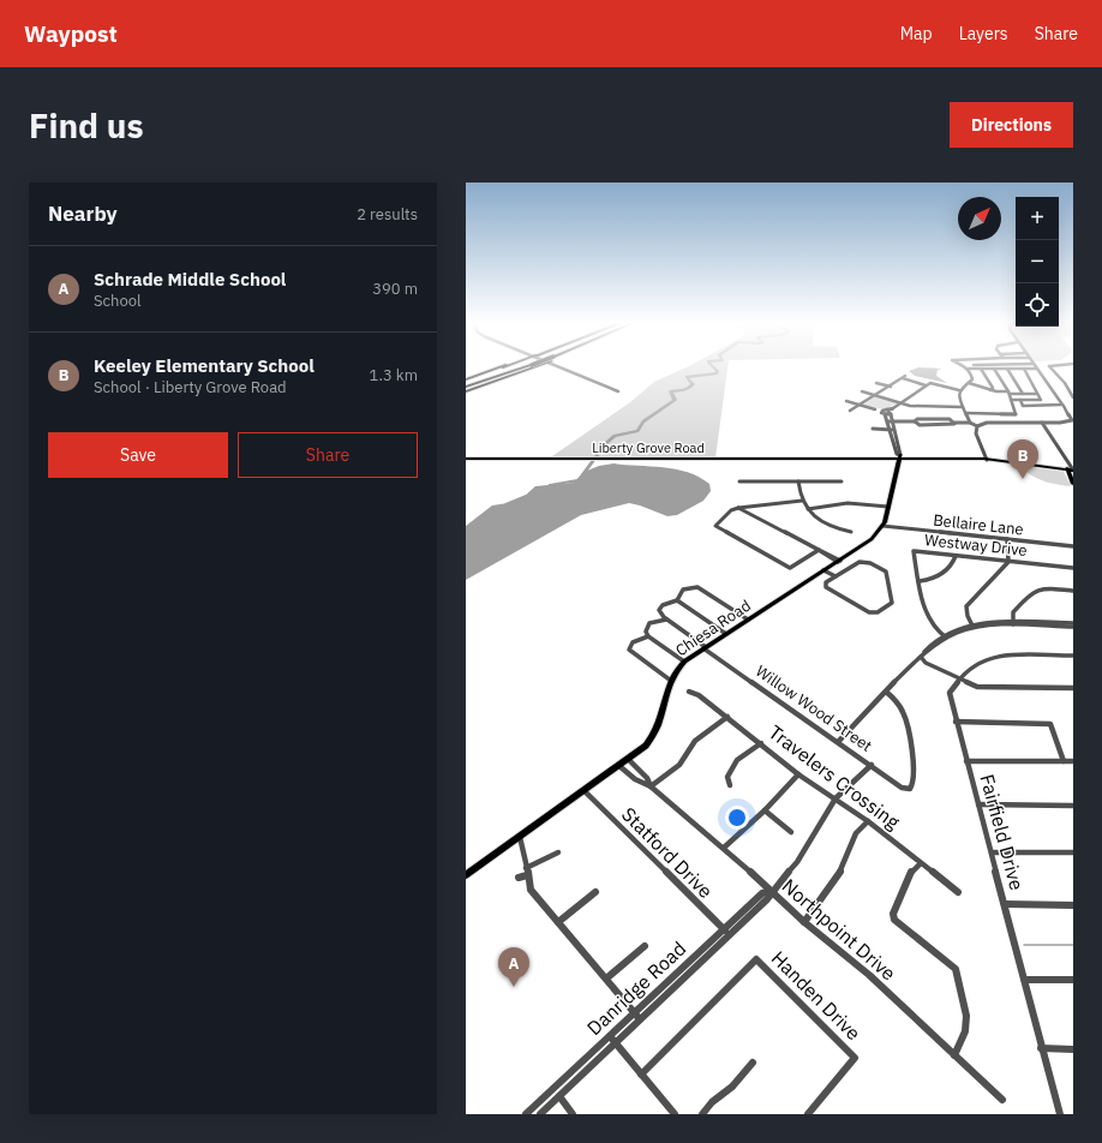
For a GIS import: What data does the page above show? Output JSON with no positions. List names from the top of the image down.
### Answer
{
  "streets": {
    "main road": ["Liberty Grove Road", "Chiesa Road"],
    "street": [
      "Bellaire Lane",
      "Westway Drive",
      "Willow Wood Street",
      "Travelers Crossing",
      "Fairfield Drive",
      "Statford Drive",
      "Northpoint Drive",
      "Danridge Road",
      "Handen Drive"
    ]
  },
  "crossings": [
    ["Liberty Grove Road", "Chiesa Road"],
    ["Bellaire Lane", "Chiesa Road"],
    ["Chiesa Road", "Willow Wood Street"],
    ["Chiesa Road", "Statford Drive"],
    ["Chiesa Road", "Northpoint Drive"],
    ["Willow Wood Street", "Danridge Road"],
    ["Travelers Crossing", "Danridge Road"],
    ["Statford Drive", "Danridge Road"],
    ["Northpoint Drive", "Danridge Road"]
  ],
  "north": "top right",
  "page": {
    "header": "Waypost",
    "nav": ["Map", "Layers", "Share"],
    "buttons": [
      "Directions",
      ["Save", "Share"]
    ],
    "title": "Find us",
    "heading": ["Nearby", "2 results"],
    "map_buttons": ["+", "−"],
    "list": [
      {
        "mark": "A",
        "name": "Schrade Middle School",
        "note": "School",
        "value": "390 m"
      },
      {
        "mark": "B",
        "name": "Keeley Elementary School",
        "note": "School · Liberty Grove Road",
        "value": "1.3 km"
      }
    ],
    "pins": ["B", "A"]
  }
}
